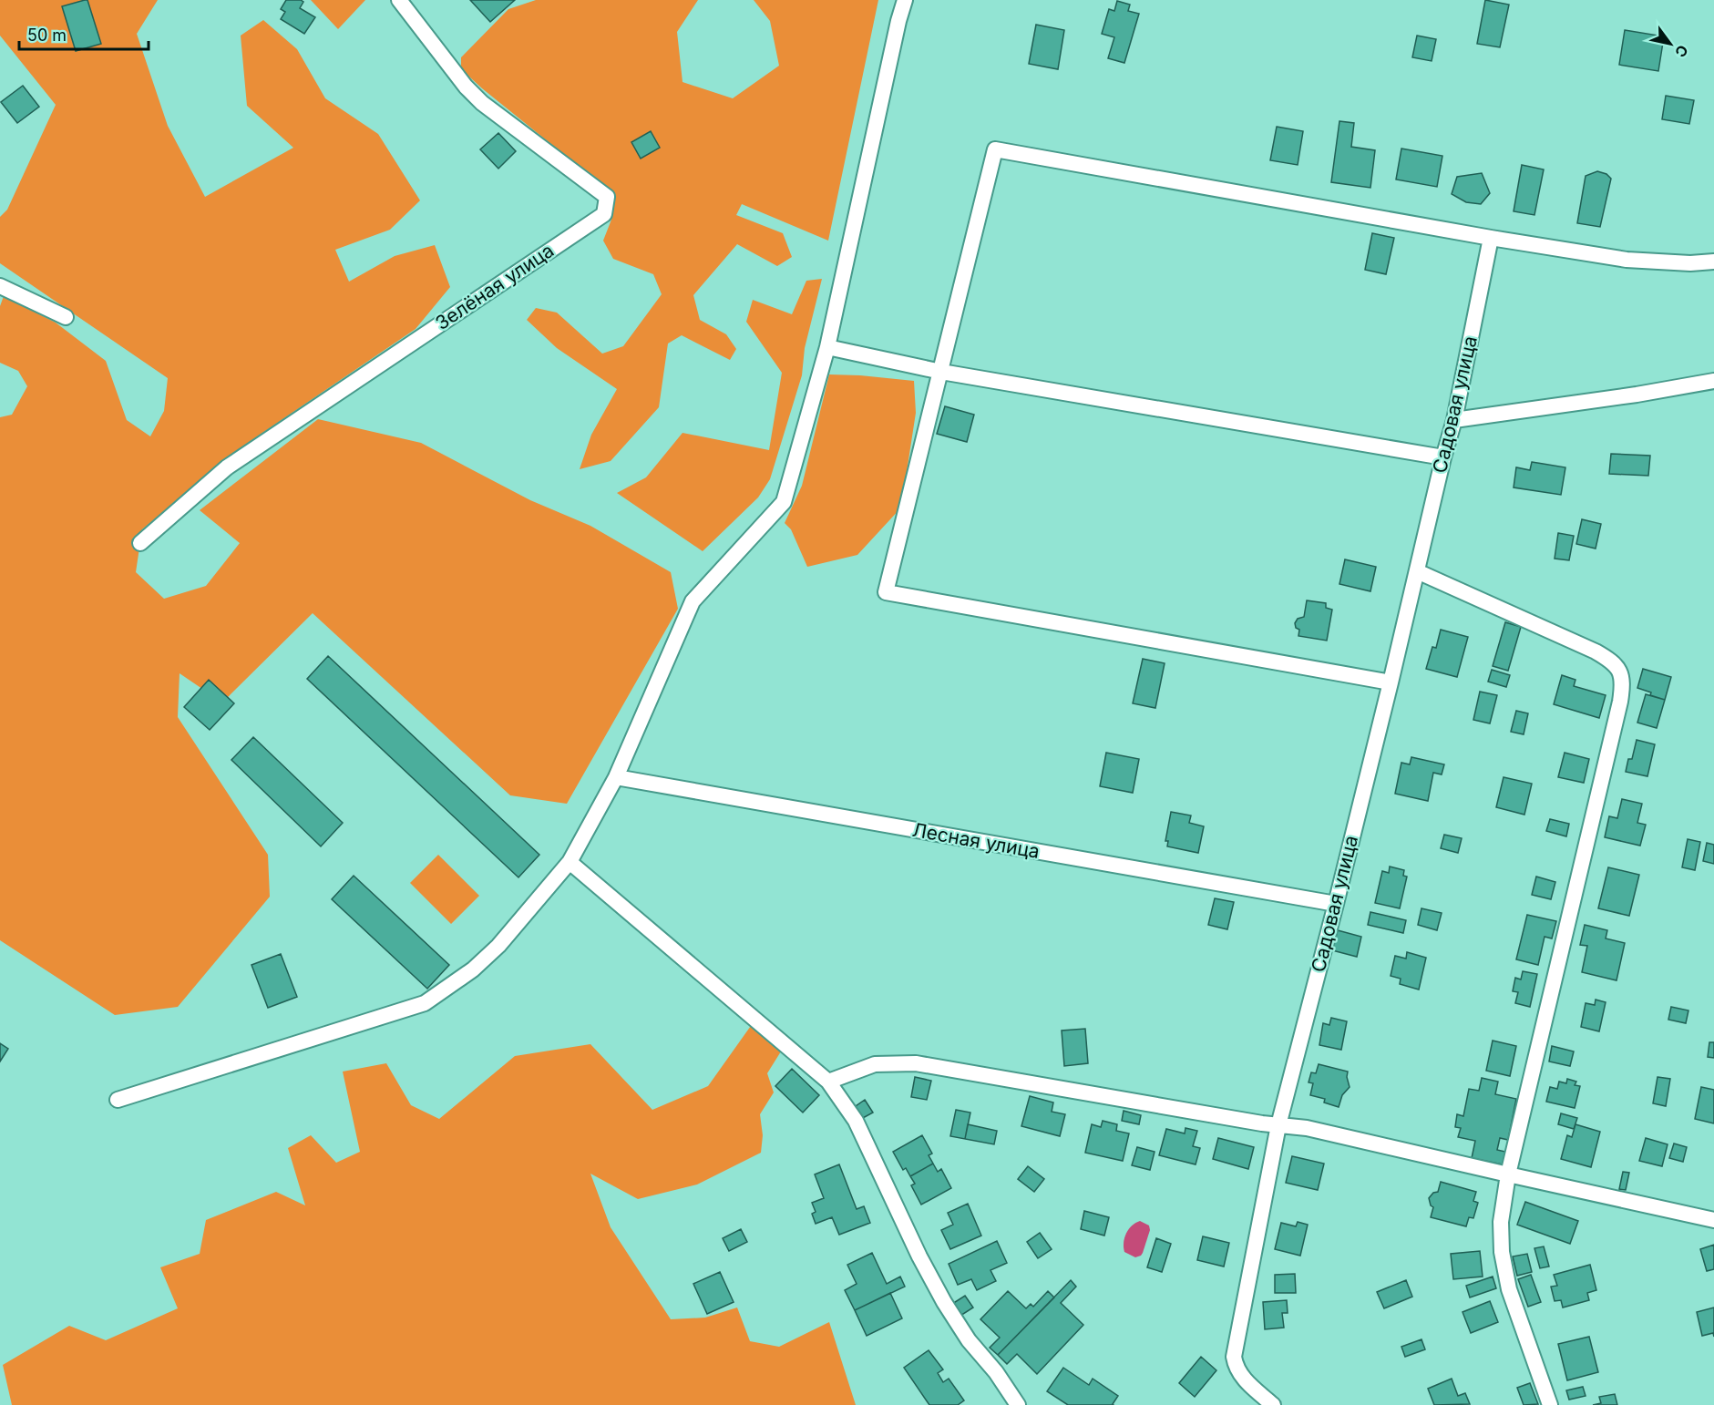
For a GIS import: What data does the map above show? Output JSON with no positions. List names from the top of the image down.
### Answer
{
  "streets": {
    "street": ["Зелёная улица", "Садовая улица", "Лесная улица"]
  },
  "crossings": [
    ["Садовая улица", "Лесная улица"]
  ],
  "scale_bar": "50 m",
  "north": "bottom right"
}
